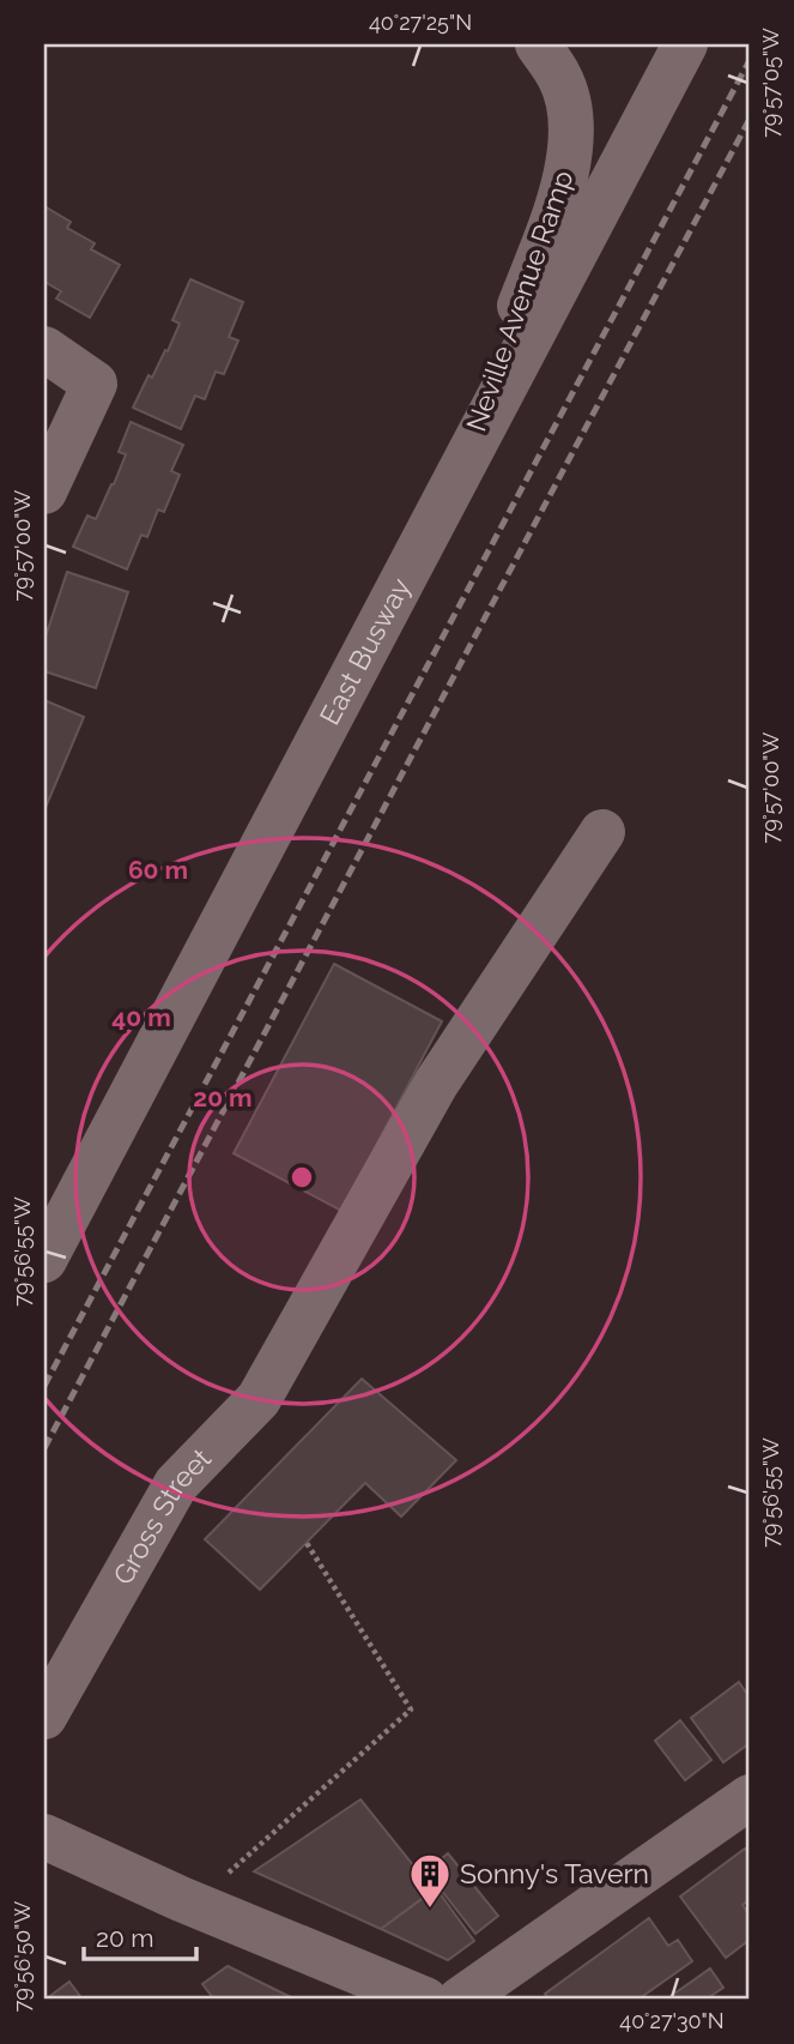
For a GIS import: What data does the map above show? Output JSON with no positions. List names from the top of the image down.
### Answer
{
  "streets": {
    "street": ["Neville Avenue Ramp", "East Busway", "Gross Street"]
  },
  "crossings": [
    ["Neville Avenue Ramp", "East Busway"]
  ],
  "places": {
    "building": ["Sonny's Tavern"]
  },
  "scale_bar": "20 m",
  "coordinates": [
    "40°27'25\"N",
    "79°57'05\"W",
    "79°57'00\"W",
    "79°56'55\"W",
    "79°56'50\"W",
    "40°27'30\"N"
  ],
  "rings": ["60 m", "40 m", "20 m"]
}
